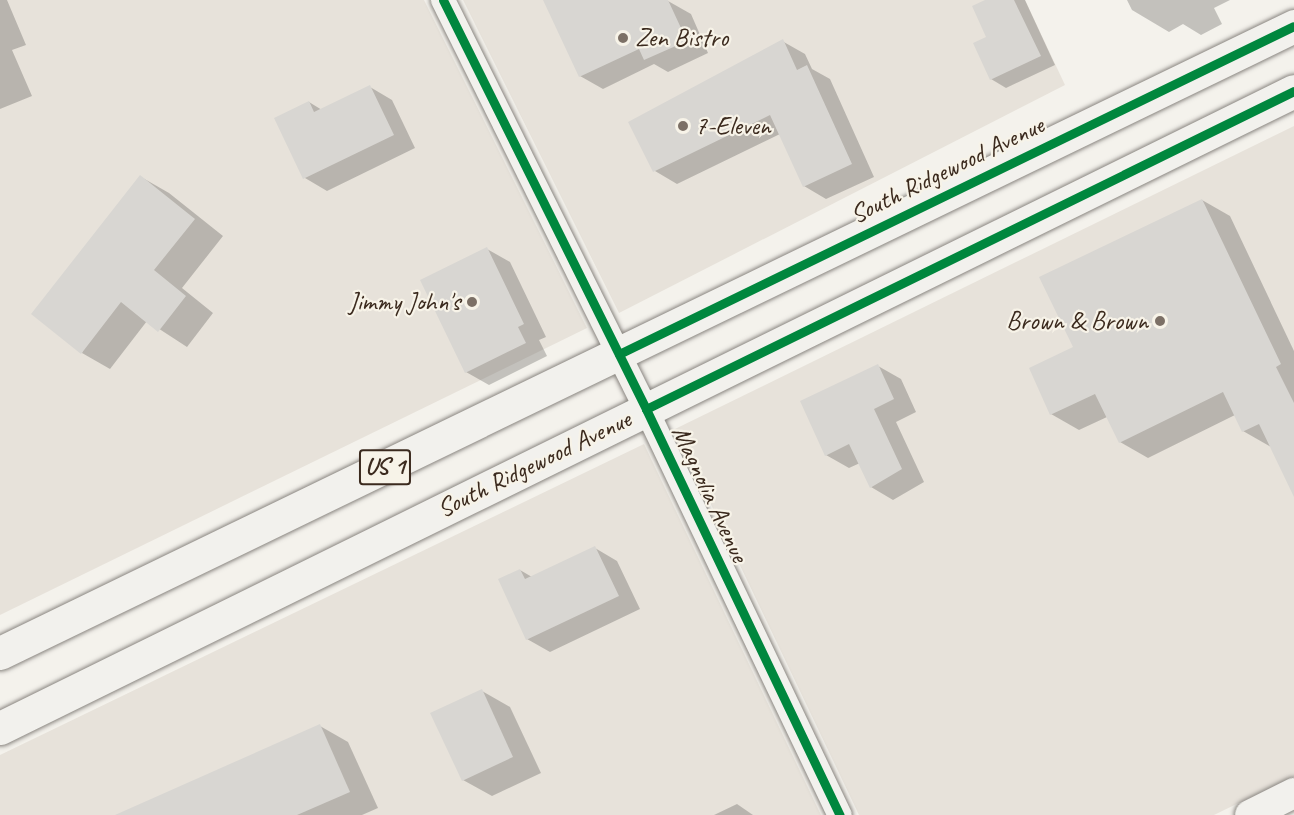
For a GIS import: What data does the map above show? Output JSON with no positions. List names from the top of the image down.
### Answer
{
  "streets": {
    "main road": ["South Ridgewood Avenue", "US 1"],
    "street": ["Magnolia Avenue"]
  },
  "crossings": [
    ["South Ridgewood Avenue", "Magnolia Avenue"]
  ],
  "places": [
    "Zen Bistro",
    "7-Eleven",
    "Jimmy John's",
    "Brown & Brown"
  ]
}
